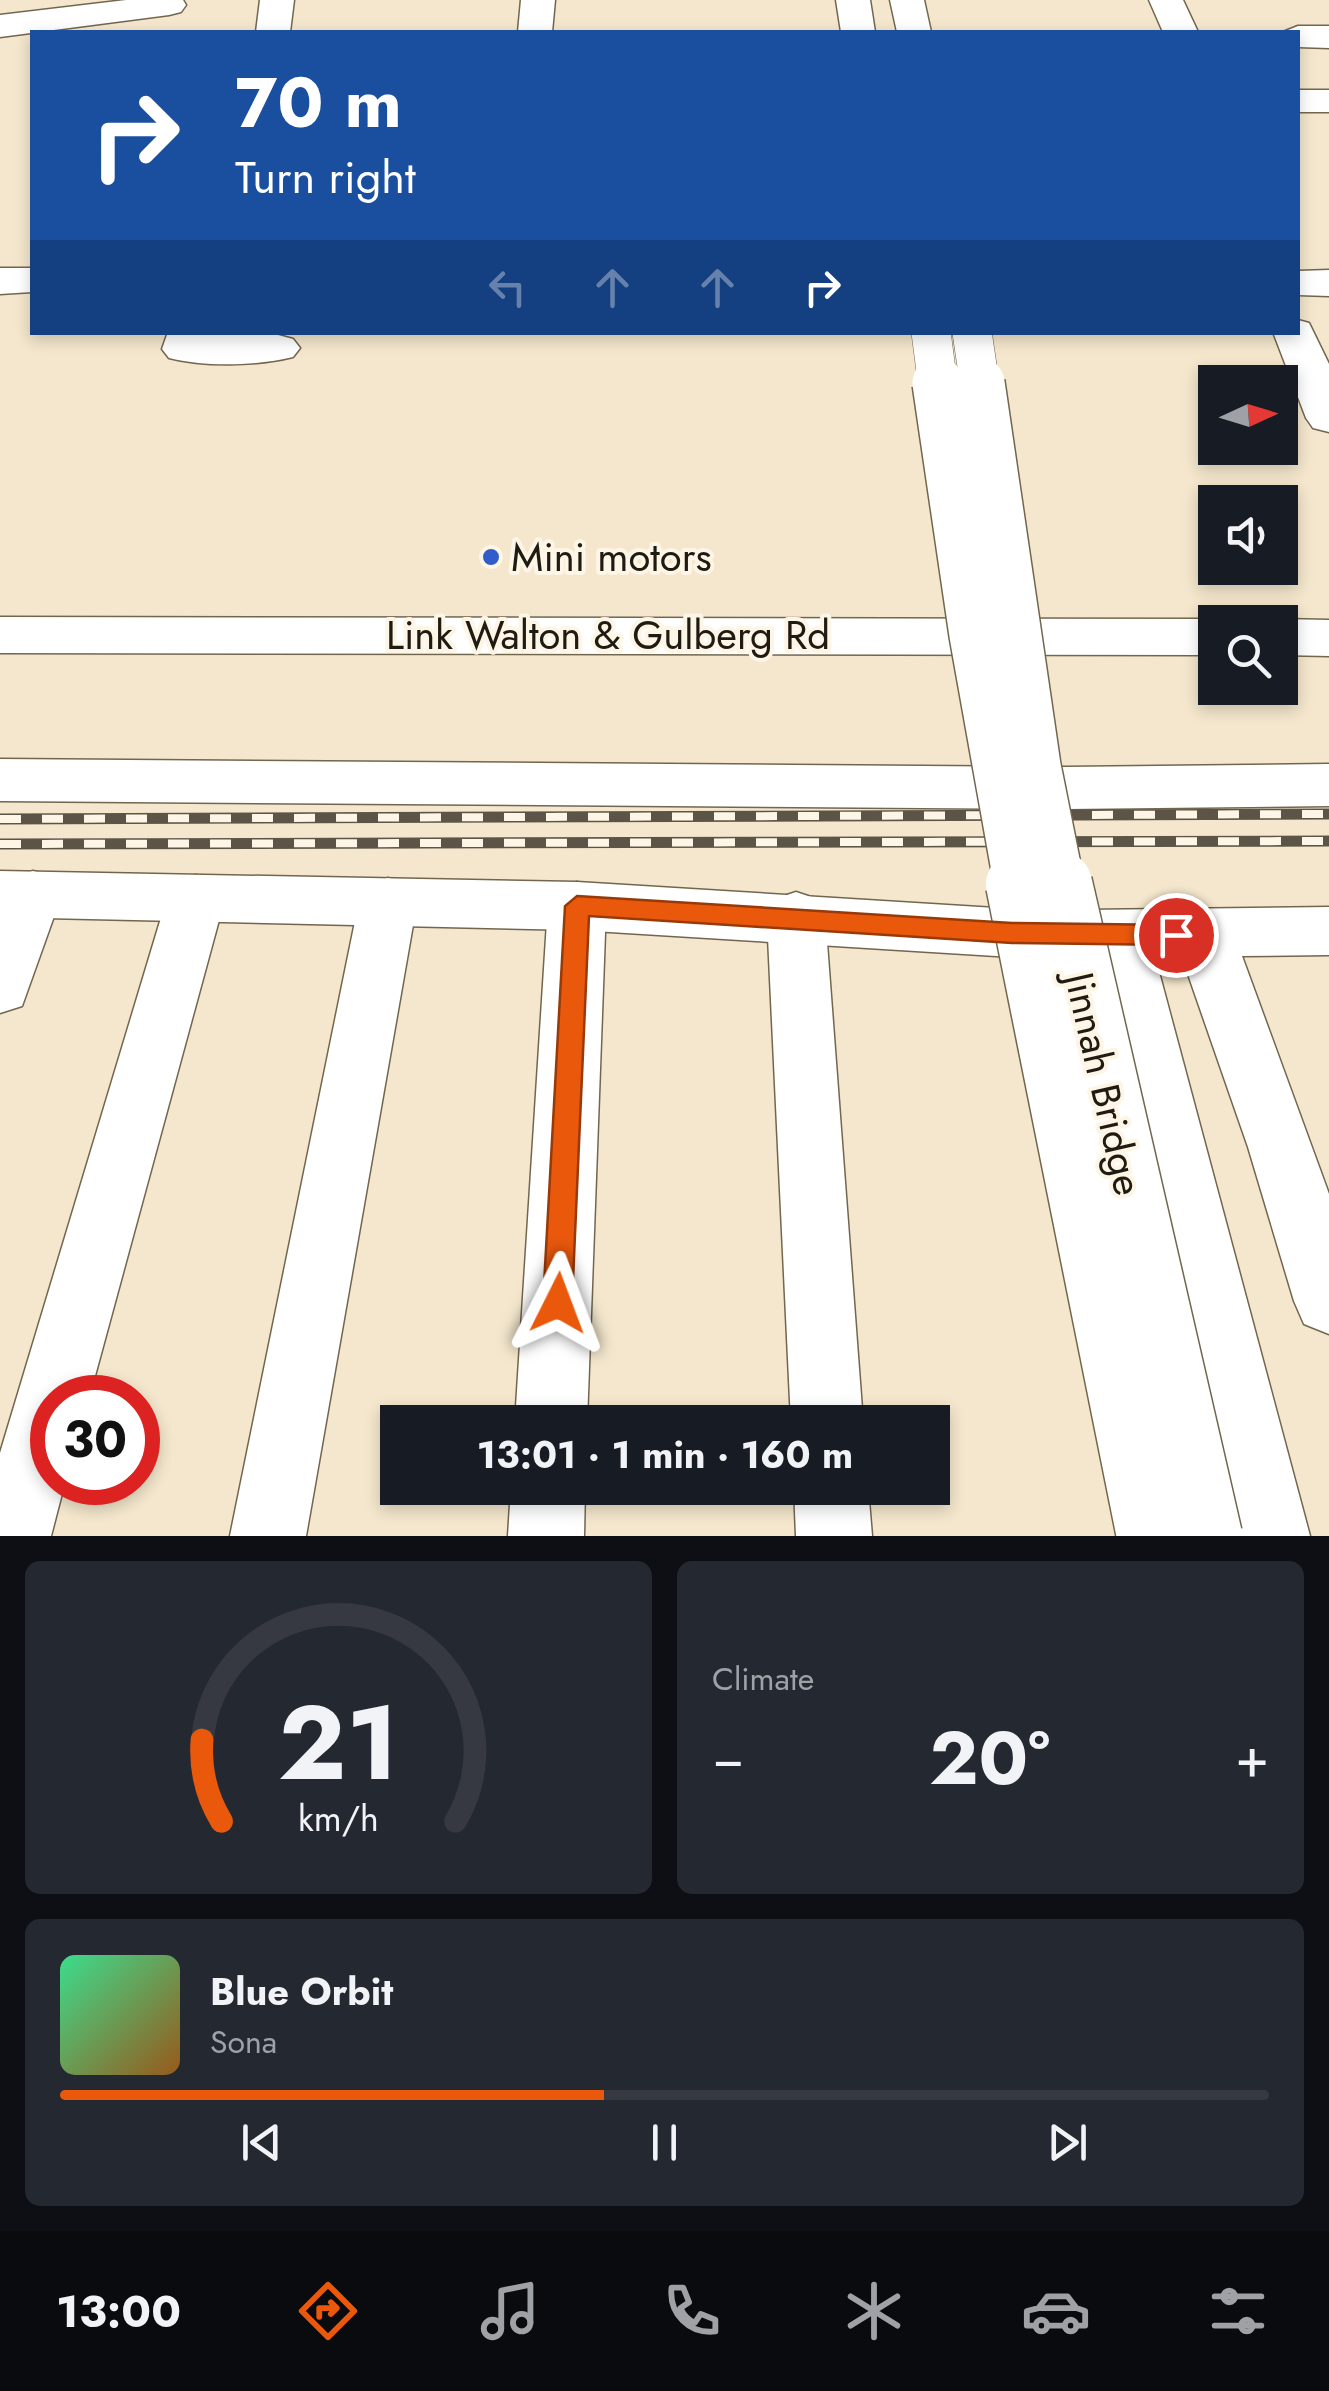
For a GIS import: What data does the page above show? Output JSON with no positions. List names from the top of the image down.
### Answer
{
  "streets": {
    "street": ["Link Walton & Gulberg Rd", "Jinnah Bridge"]
  },
  "places": ["Mini motors"],
  "north": "right",
  "page": {
    "turn": ["70 m", "Turn right"],
    "limit": "30",
    "trip": "13:01 · 1 min · 160 m",
    "tile": "Climate",
    "heat": ["−", "20°", "+"],
    "song": ["Blue Orbit", "Sona"],
    "tabs": "13:00",
    "gauge": ["21", "km/h"]
  }
}
